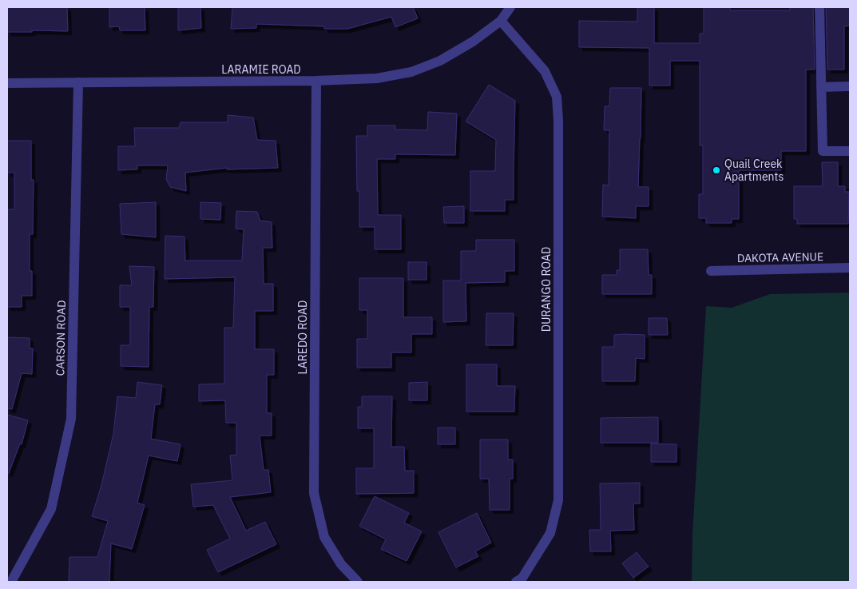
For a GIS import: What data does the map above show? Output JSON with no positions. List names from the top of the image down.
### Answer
{
  "streets": {
    "street": [
      "LARAMIE ROAD",
      "DAKOTA AVENUE",
      "DURANGO ROAD",
      "LAREDO ROAD",
      "CARSON ROAD"
    ]
  },
  "crossings": [
    ["LARAMIE ROAD", "DURANGO ROAD"],
    ["LARAMIE ROAD", "LAREDO ROAD"],
    ["LARAMIE ROAD", "CARSON ROAD"]
  ],
  "places": ["Quail Creek Apartments"]
}
